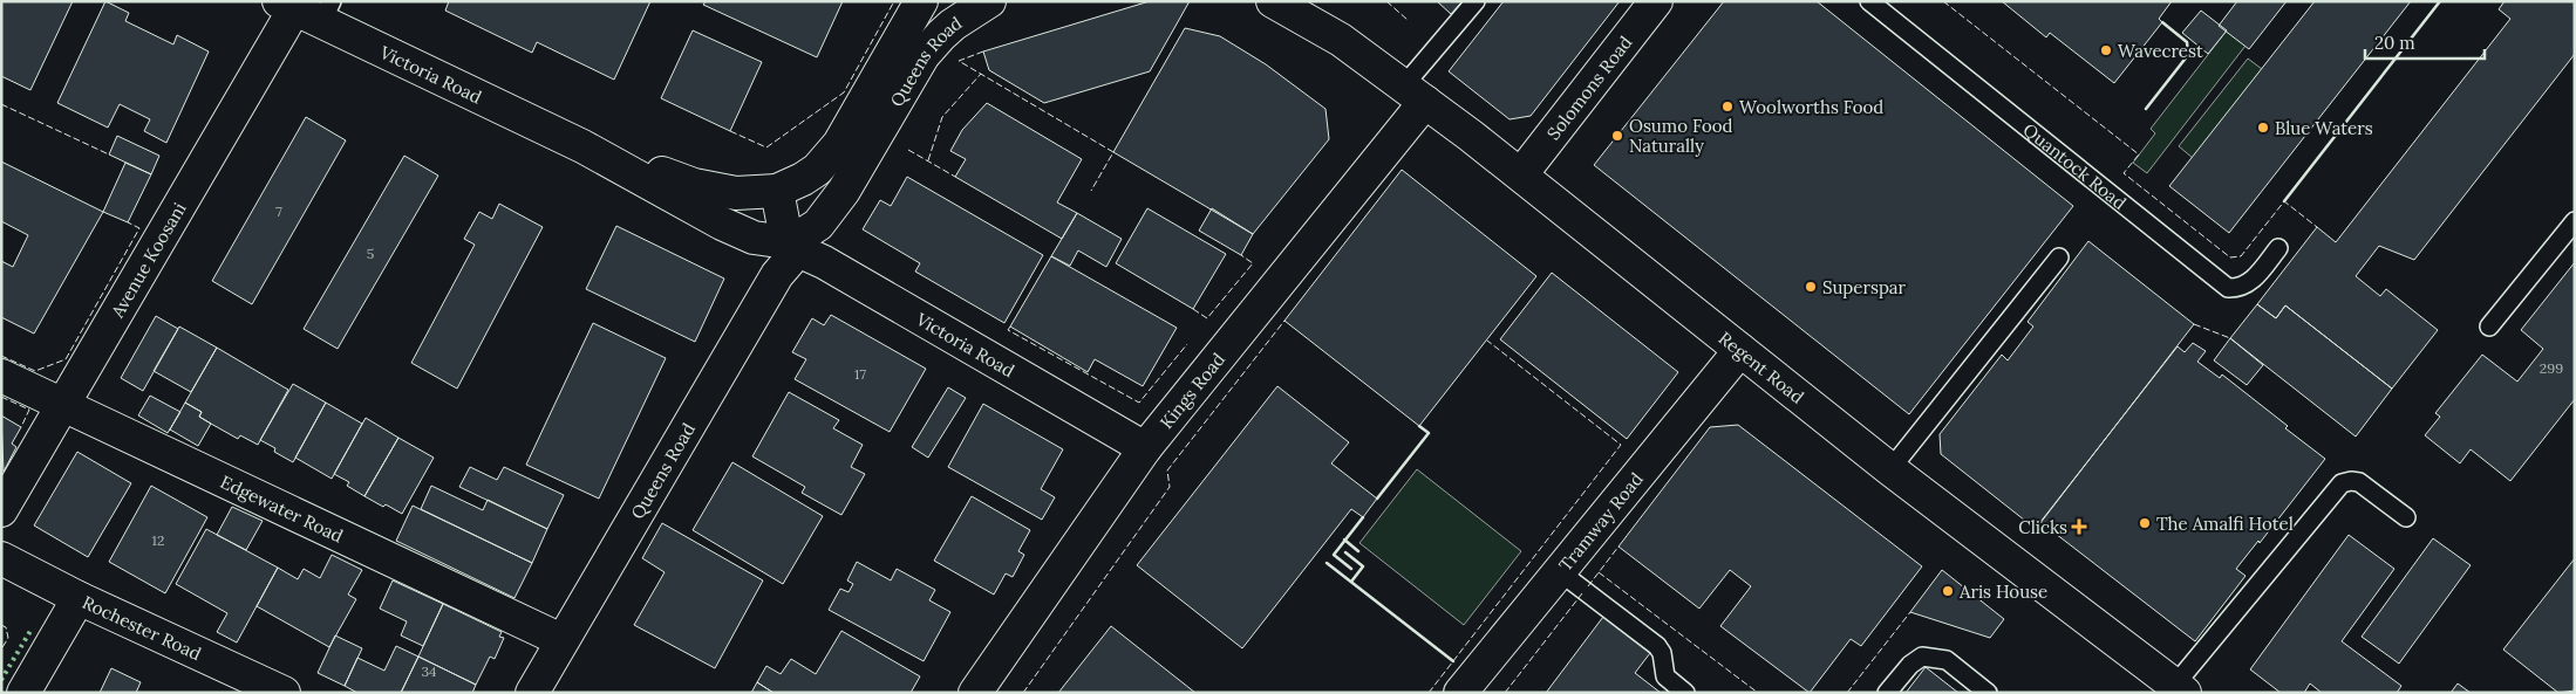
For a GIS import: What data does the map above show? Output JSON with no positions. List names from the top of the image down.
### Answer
{
  "streets": {
    "street": [
      "Queens Road",
      "Victoria Road",
      "Solomons Road",
      "Avenue Koosani",
      "Regent Road",
      "Kings Road",
      "Edgewater Road",
      "Tramway Road",
      "Rochester Road"
    ],
    "lane": ["Quantock Road"]
  },
  "crossings": [
    ["Queens Road", "Victoria Road"],
    ["Queens Road", "Edgewater Road"],
    ["Victoria Road", "Avenue Koosani"],
    ["Victoria Road", "Kings Road"],
    ["Solomons Road", "Regent Road"],
    ["Avenue Koosani", "Edgewater Road"],
    ["Regent Road", "Kings Road"],
    ["Regent Road", "Tramway Road"]
  ],
  "places": {
    "other": [
      "Wavecrest",
      "Woolworths Food",
      "Blue Waters",
      "Osumo Food Naturally",
      "Superspar",
      "The Amalfi Hotel",
      "Aris House"
    ],
    "health": ["Clicks"]
  },
  "house_numbers": [
    "7",
    "5",
    "299",
    "17",
    "12",
    "34"
  ],
  "scale_bar": "20 m"
}
